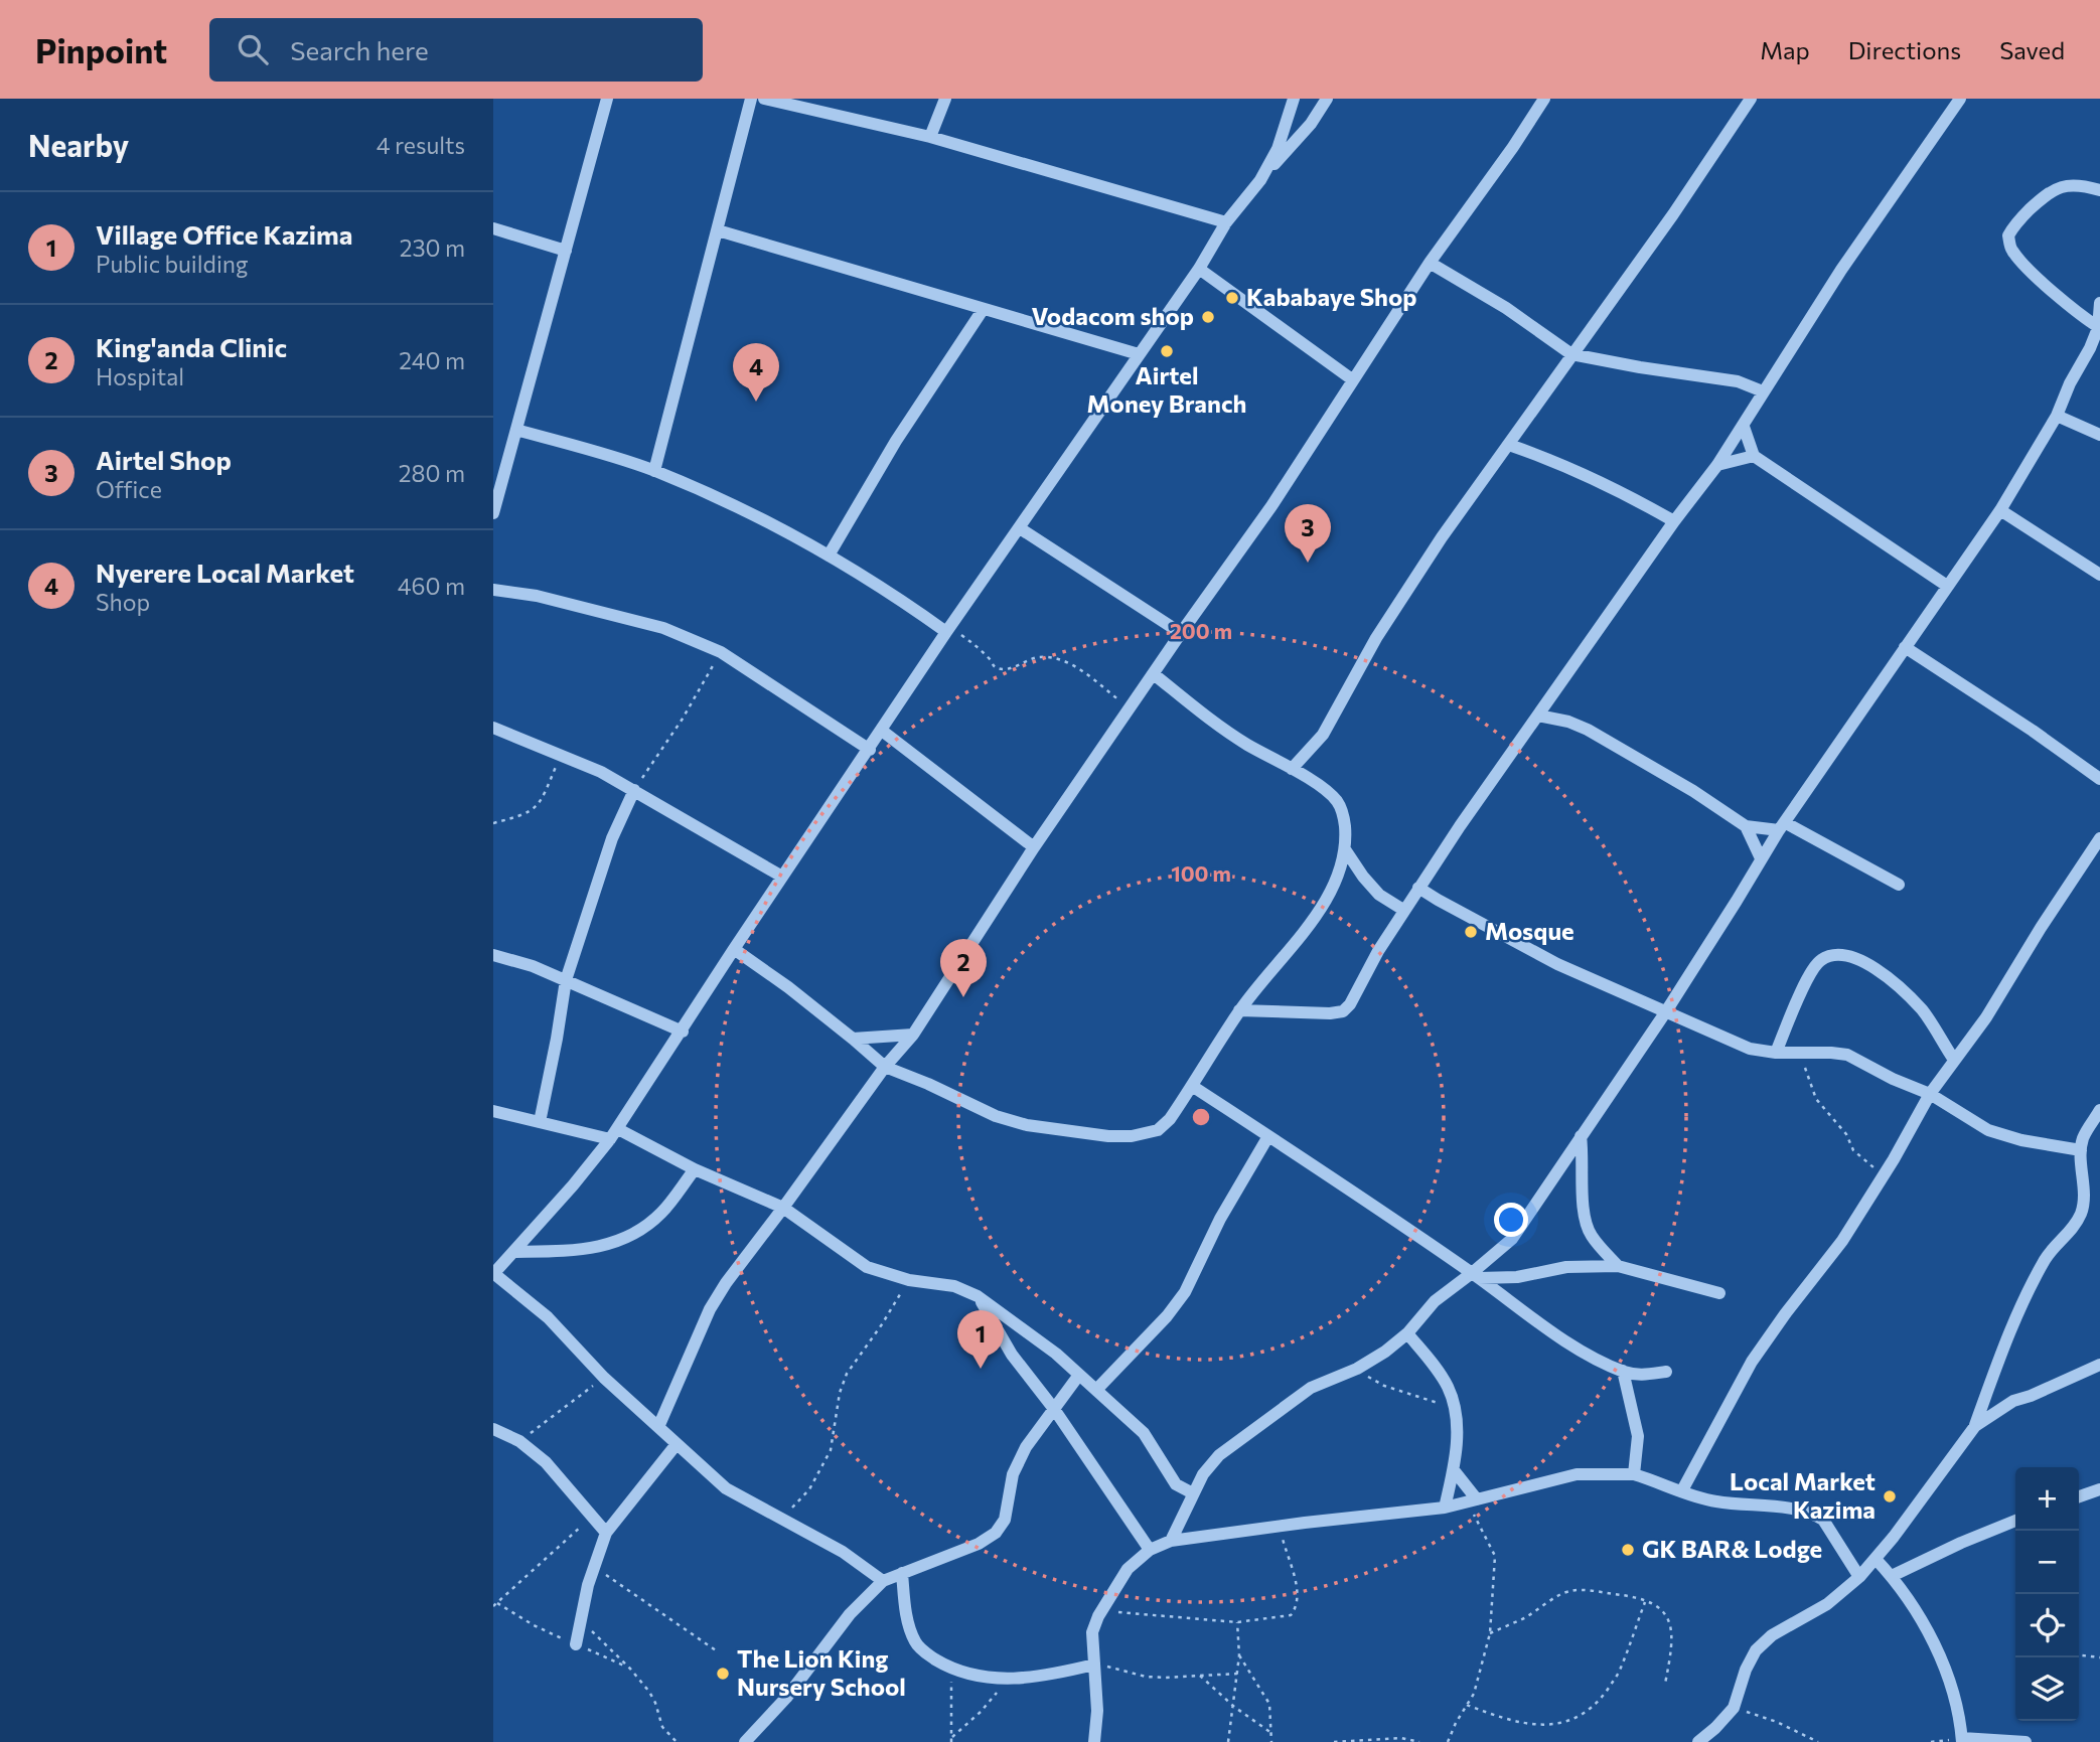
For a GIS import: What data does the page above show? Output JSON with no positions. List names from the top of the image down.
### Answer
{
  "places": [
    "Kababaye Shop",
    "Vodacom shop",
    "Airtel Money Branch",
    "Mosque",
    "Local Market Kazima",
    "GK BAR& Lodge",
    "The Lion King Nursery School"
  ],
  "page": {
    "header": "Pinpoint",
    "search": "Search here",
    "nav": ["Map", "Directions", "Saved"],
    "heading": ["Nearby", "4 results"],
    "list": [
      {
        "mark": "1",
        "name": "Village Office Kazima",
        "note": "Public building",
        "value": "230 m"
      },
      {
        "mark": "2",
        "name": "King'anda Clinic",
        "note": "Hospital",
        "value": "240 m"
      },
      {
        "mark": "3",
        "name": "Airtel Shop",
        "note": "Office",
        "value": "280 m"
      },
      {
        "mark": "4",
        "name": "Nyerere Local Market",
        "note": "Shop",
        "value": "460 m"
      }
    ],
    "pins": [
      "4",
      "3",
      "2",
      "1"
    ],
    "map_buttons": ["+", "−"]
  },
  "rings": ["200 m", "100 m"]
}
